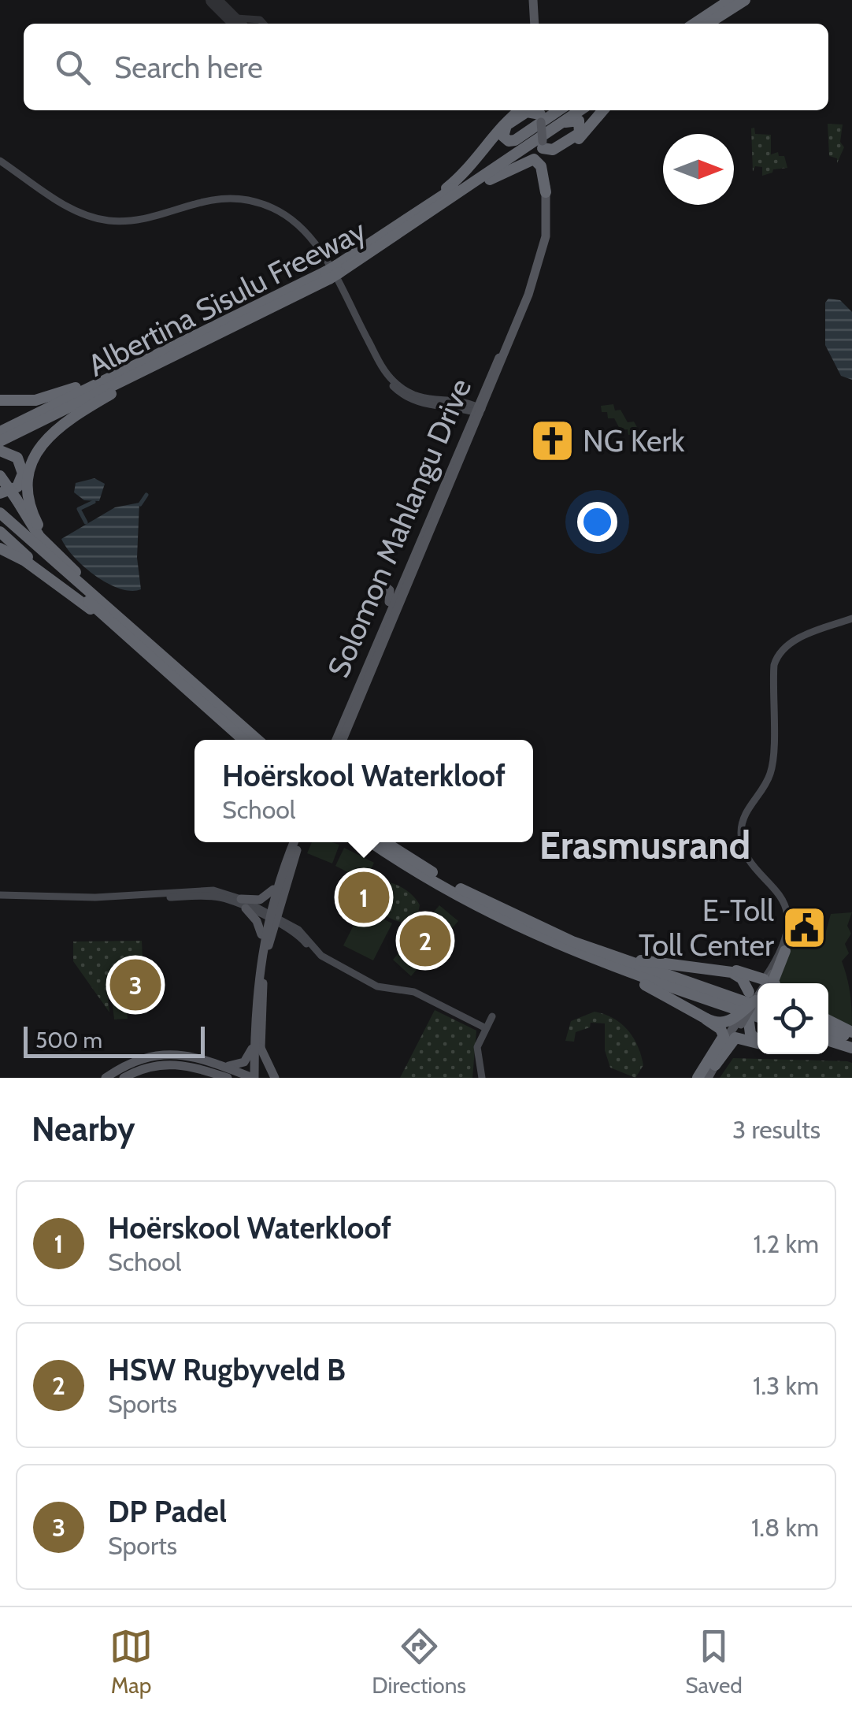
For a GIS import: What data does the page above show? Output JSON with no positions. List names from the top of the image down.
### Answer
{
  "streets": {
    "highway": ["Albertina Sisulu Freeway"],
    "main road": ["Solomon Mahlangu Drive"]
  },
  "districts": ["Erasmusrand"],
  "places": {
    "church": ["NG Kerk"],
    "public building": ["E-Toll Toll Center"]
  },
  "scale_bar": "500 m",
  "north": "right",
  "page": {
    "search": "Search here",
    "popup": ["Hoërskool Waterkloof", "School"],
    "pins": ["1", "2", "3"],
    "scale": "500 m",
    "heading": ["Nearby", "3 results"],
    "list": [
      {
        "mark": "1",
        "name": "Hoërskool Waterkloof",
        "note": "School",
        "value": "1.2 km"
      },
      {
        "mark": "2",
        "name": "HSW Rugbyveld B",
        "note": "Sports",
        "value": "1.3 km"
      },
      {
        "mark": "3",
        "name": "DP Padel",
        "note": "Sports",
        "value": "1.8 km"
      }
    ],
    "nav": ["Map", "Directions", "Saved"]
  }
}
